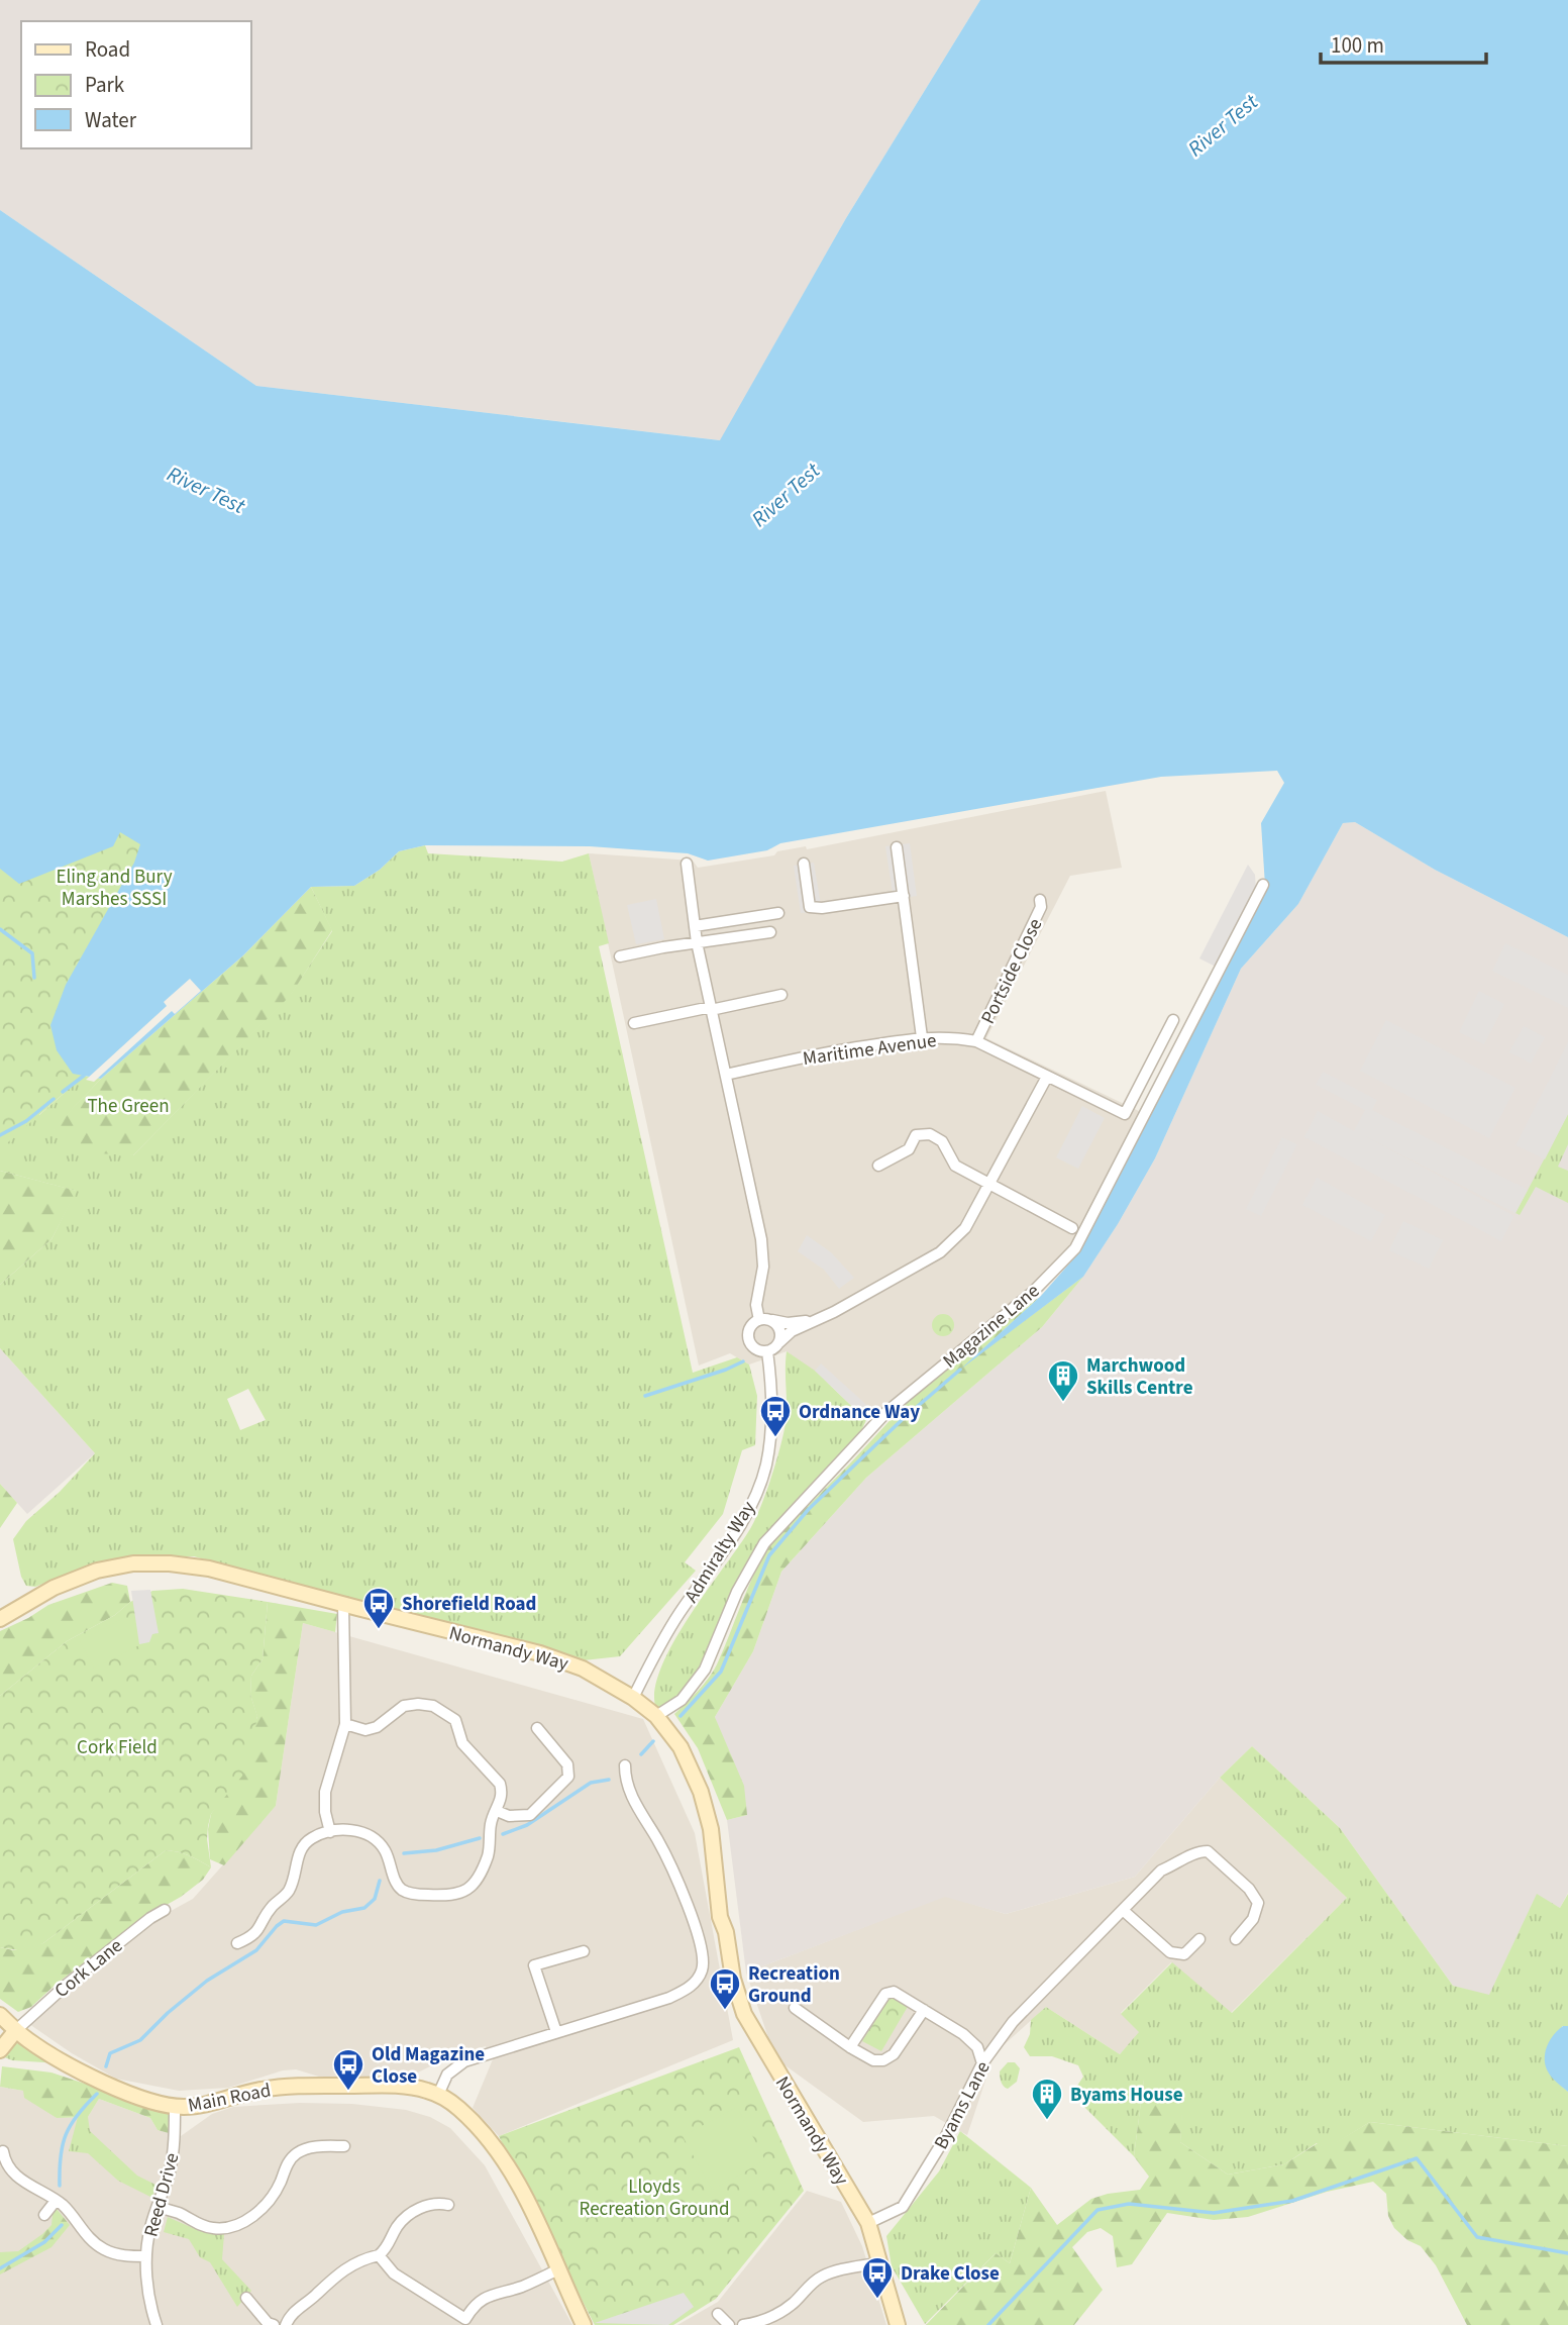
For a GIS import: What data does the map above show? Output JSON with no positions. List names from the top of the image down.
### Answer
{
  "streets": {
    "street": [
      "Portside Close",
      "Maritime Avenue",
      "Magazine Lane",
      "Admiralty Way",
      "Normandy Way",
      "Cork Lane",
      "Main Road",
      "Byams Lane",
      "Reed Drive"
    ]
  },
  "crossings": [
    ["Portside Close", "Maritime Avenue"],
    ["Magazine Lane", "Normandy Way"],
    ["Admiralty Way", "Normandy Way"],
    ["Normandy Way", "Byams Lane"],
    ["Cork Lane", "Main Road"],
    ["Main Road", "Reed Drive"]
  ],
  "water": ["River Test"],
  "parks": [
    "Eling and Bury Marshes SSSI",
    "The Green",
    "Cork Field",
    "Lloyds Recreation Ground"
  ],
  "places": {
    "building": ["Marchwood Skills Centre", "Byams House"],
    "bus stop": [
      "Ordnance Way",
      "Shorefield Road",
      "Recreation Ground",
      "Old Magazine Close",
      "Drake Close"
    ]
  },
  "legend": ["Road", "Park", "Water"],
  "scale_bar": "100 m"
}
